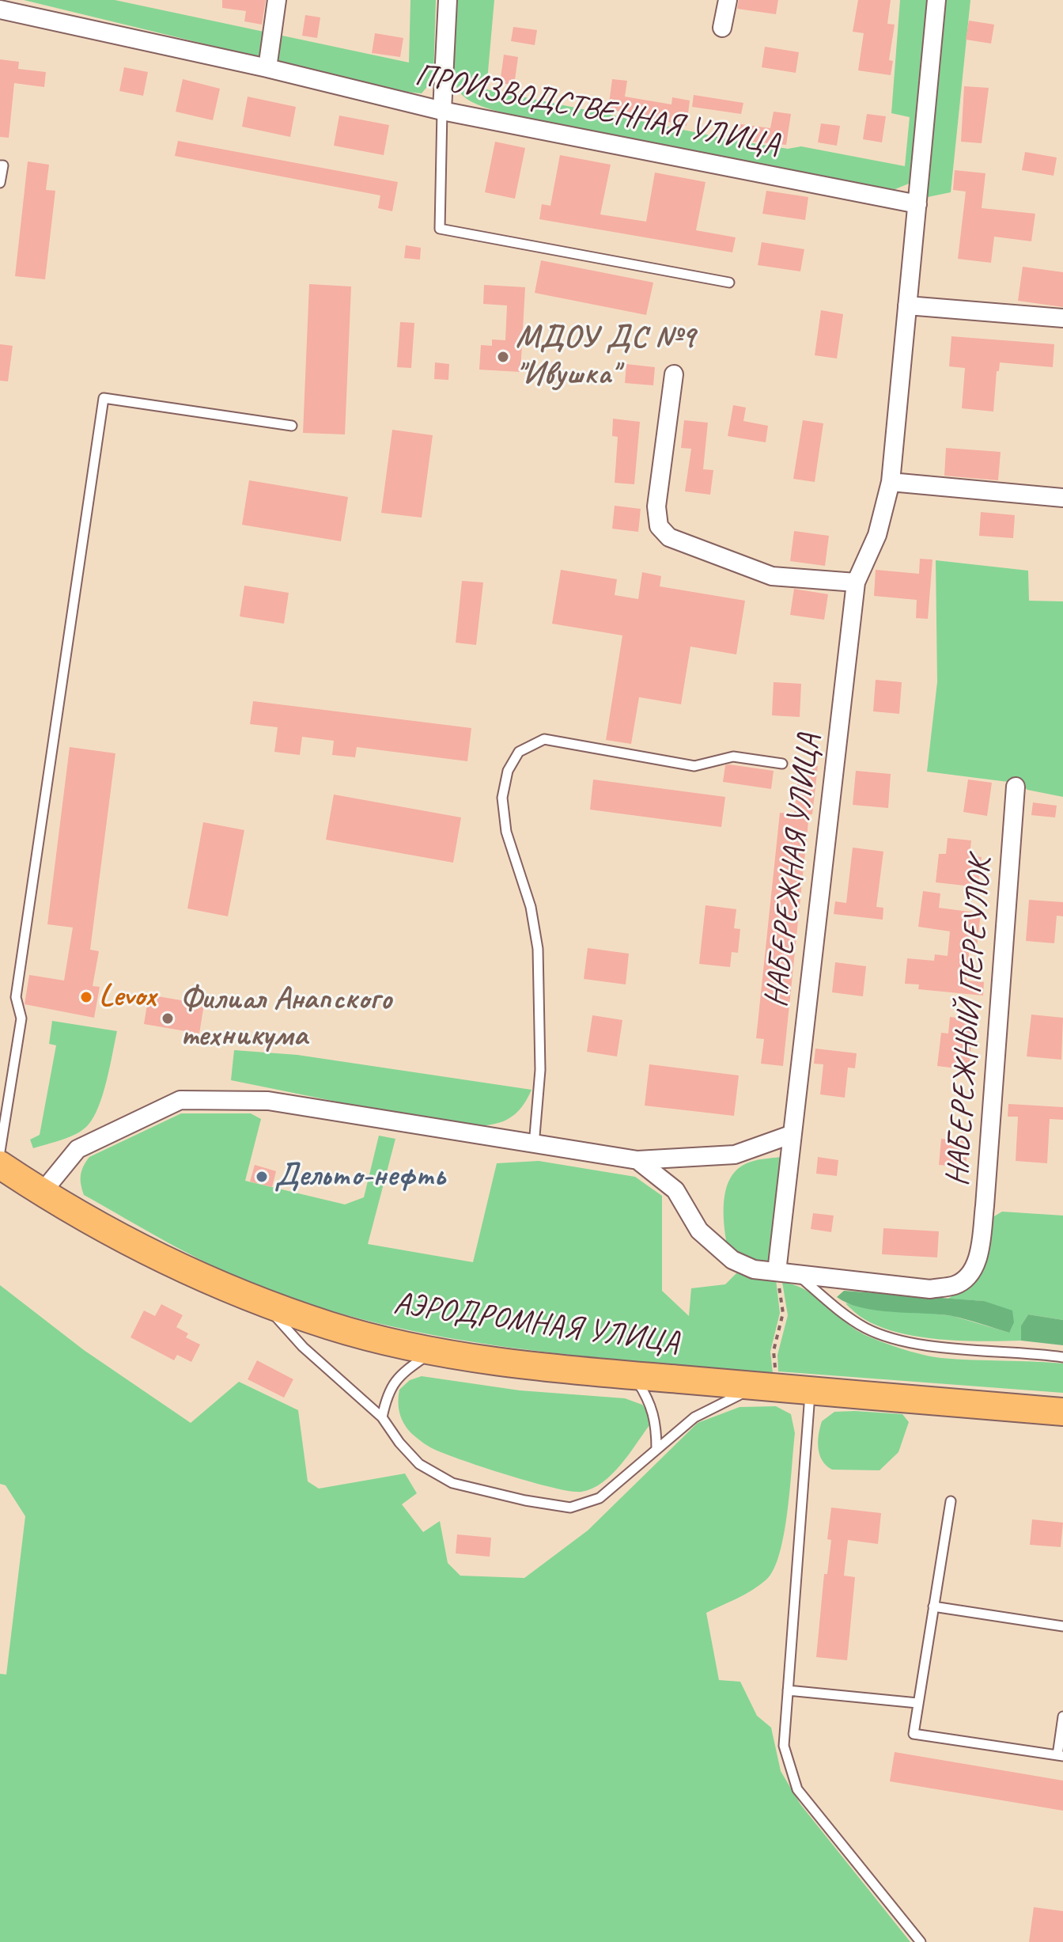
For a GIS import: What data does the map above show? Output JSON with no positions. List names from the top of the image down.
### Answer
{
  "streets": {
    "main road": ["АЭРОДРОМНАЯ УЛИЦА"],
    "street": ["ПРОИЗВОДСТВЕННАЯ УЛИЦА", "НАБЕРЕЖНАЯ УЛИЦА", "НАБЕРЕЖНЫЙ ПЕРЕУЛОК"]
  },
  "crossings": [
    ["ПРОИЗВОДСТВЕННАЯ УЛИЦА", "НАБЕРЕЖНАЯ УЛИЦА"]
  ],
  "places": [
    "МДОУ ДС №9 \"Ивушка\"",
    "Levox",
    "Филиал Анапского техникума",
    "Дельто-нефть"
  ]
}
